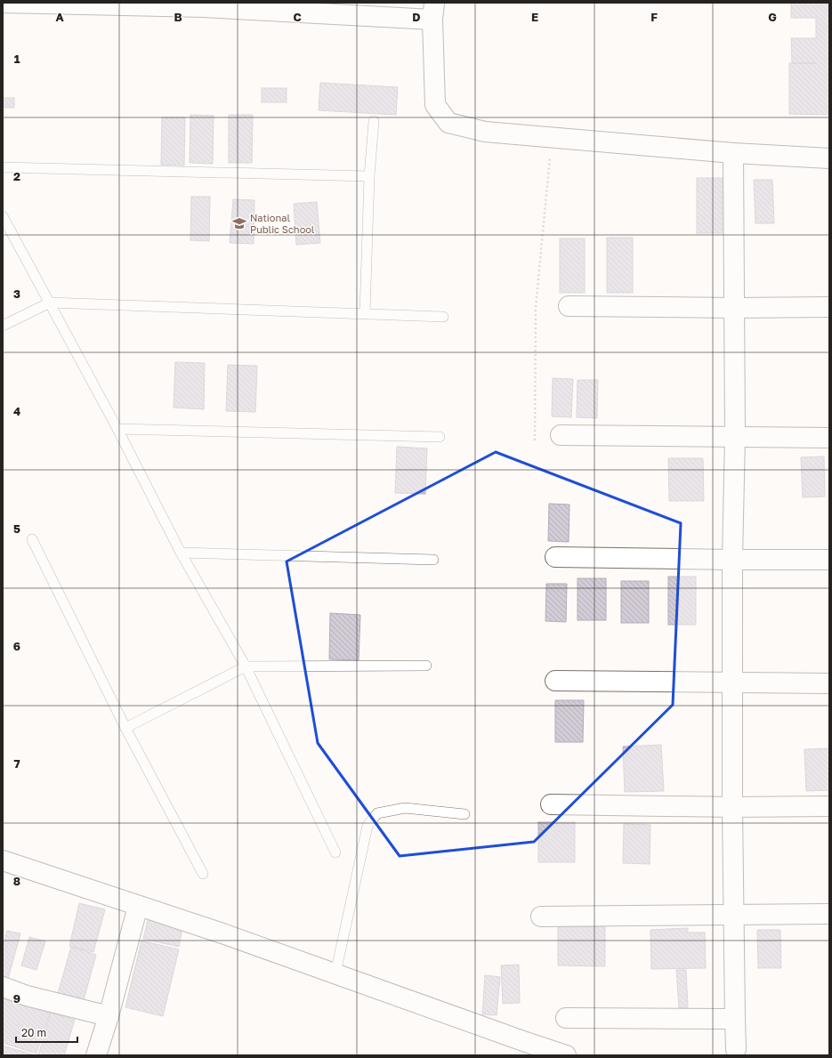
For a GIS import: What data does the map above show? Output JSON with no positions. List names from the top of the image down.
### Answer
{
  "places": {
    "school or university": ["National Public School"]
  },
  "scale_bar": "20 m",
  "grid": {
    "columns": [
      "A",
      "B",
      "C",
      "D",
      "E",
      "F",
      "G"
    ],
    "rows": [
      "1",
      "2",
      "3",
      "4",
      "5",
      "6",
      "7",
      "8",
      "9"
    ]
  }
}
